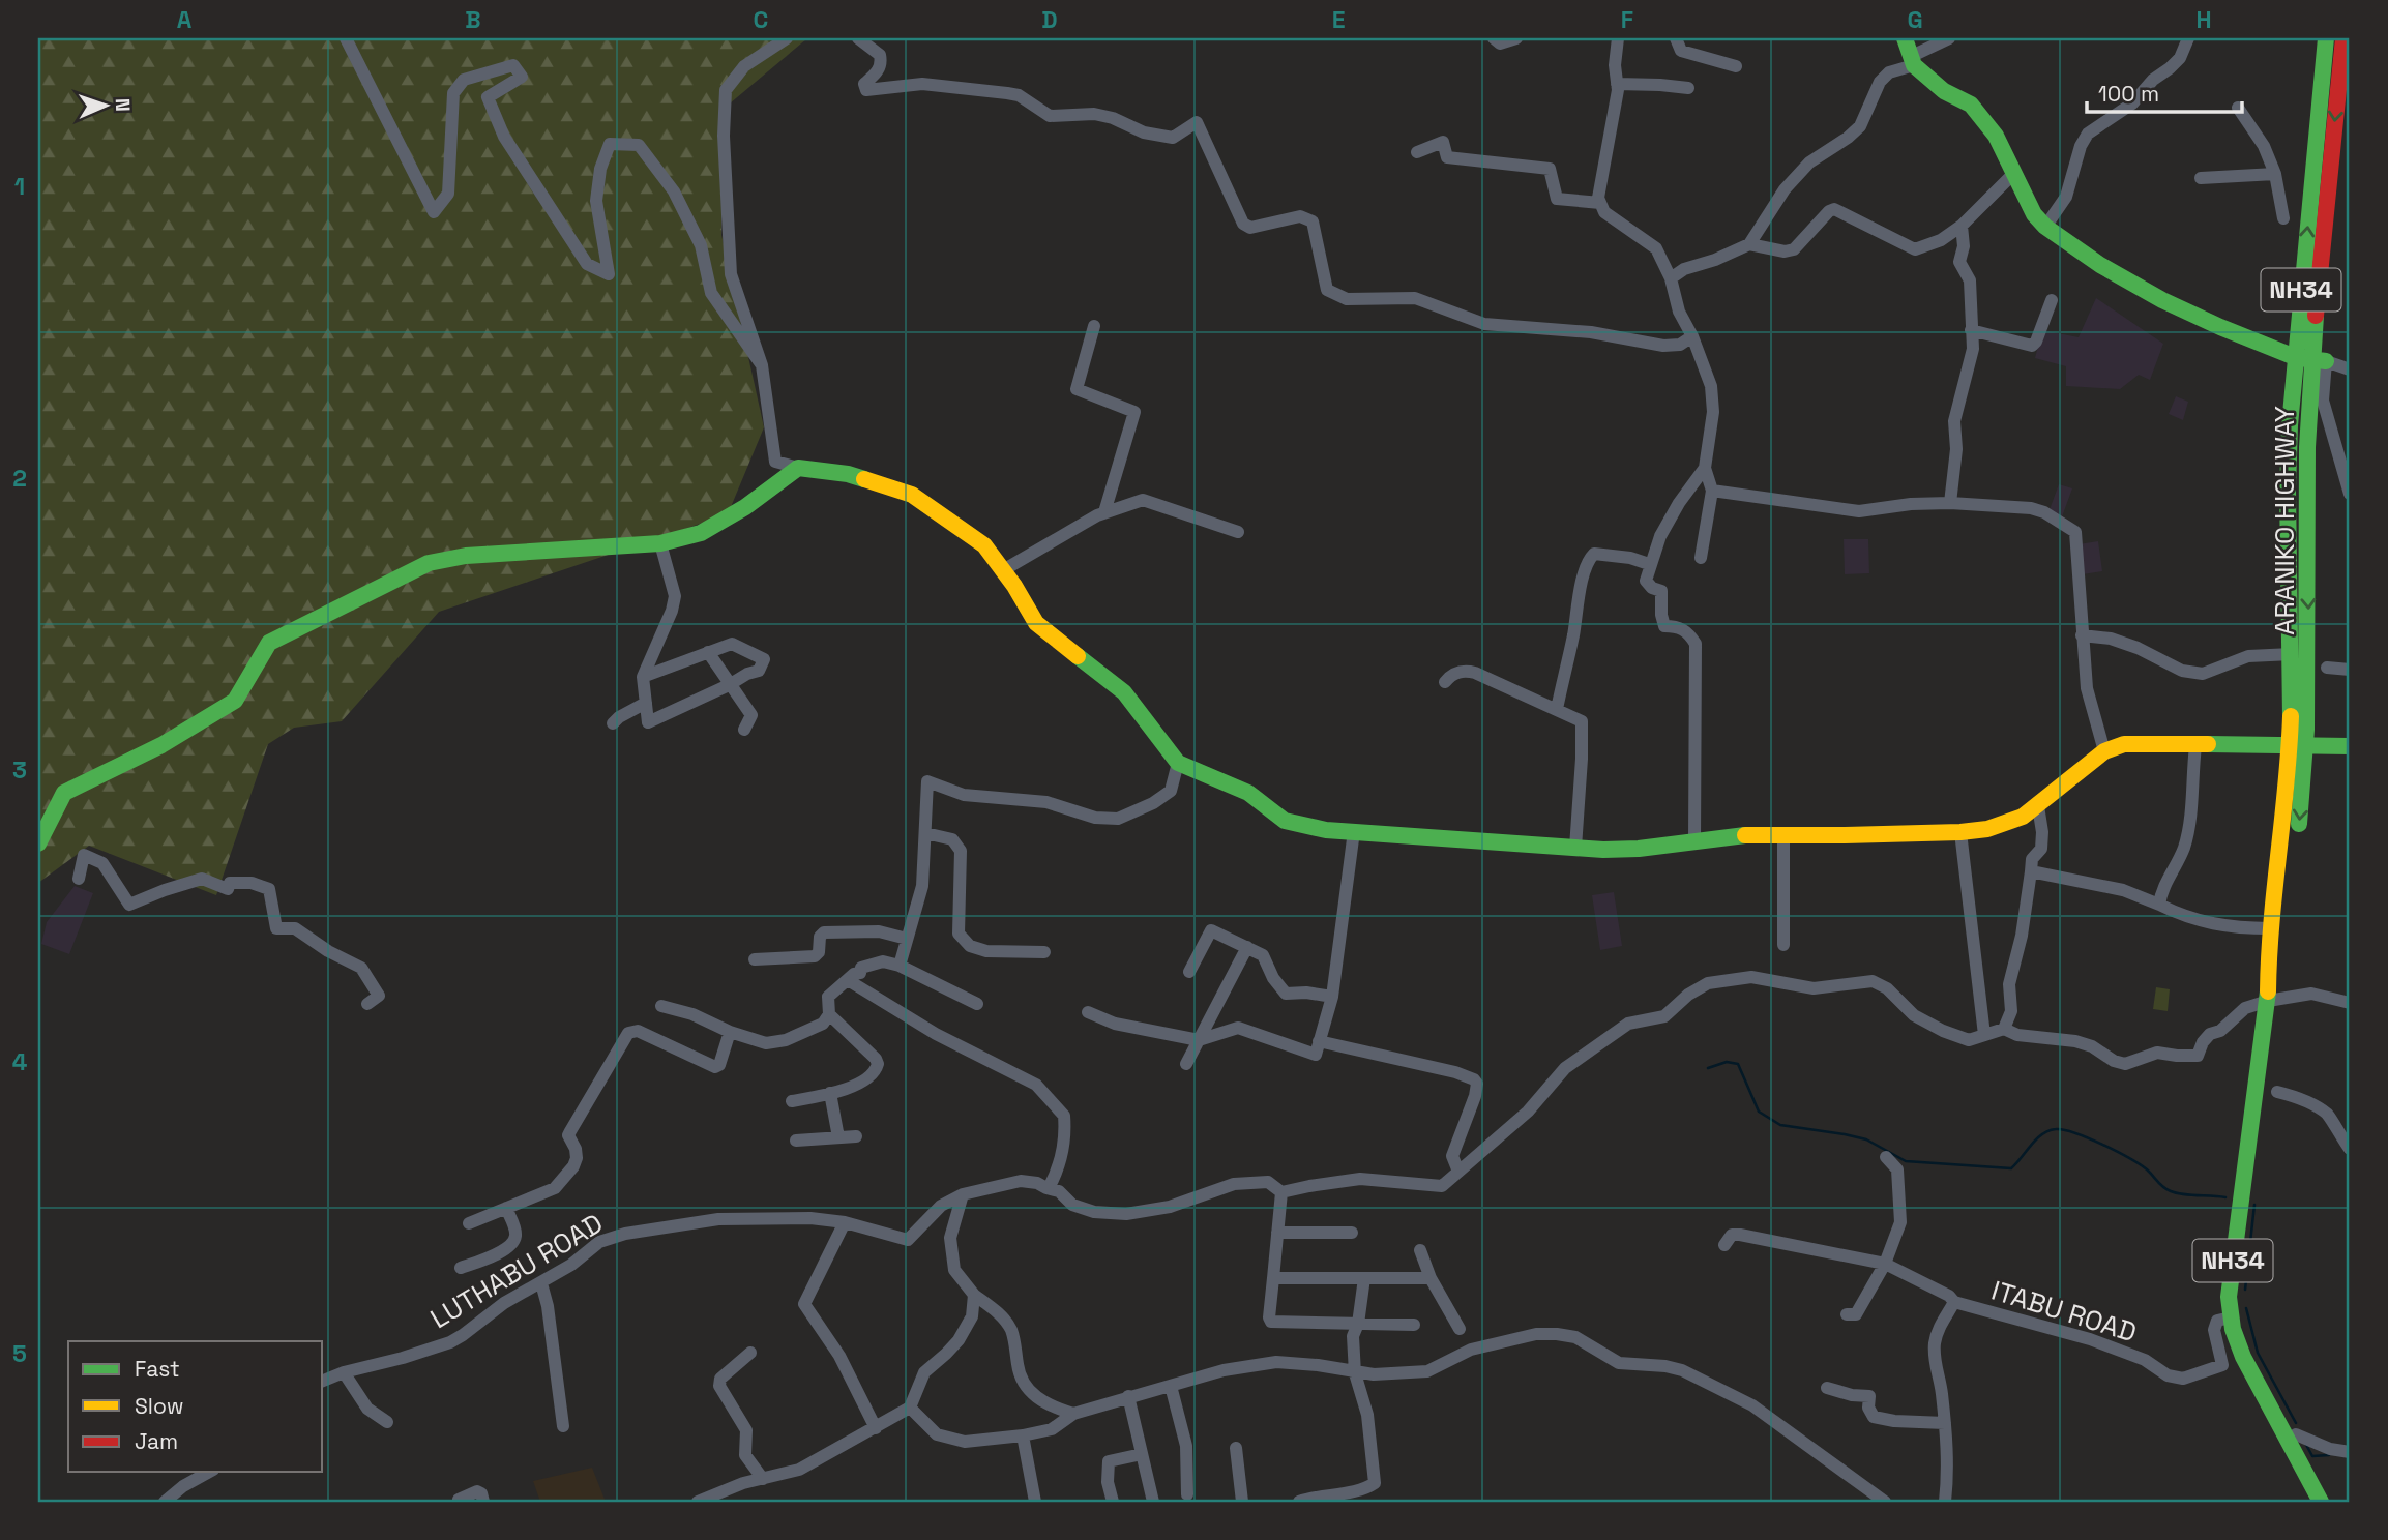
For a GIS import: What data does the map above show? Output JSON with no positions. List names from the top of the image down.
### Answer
{
  "streets": {
    "main road": ["NH34", "ARANIKO HIGHWAY"],
    "street": ["LUTHABU ROAD", "ITABU ROAD"]
  },
  "crossings": [
    ["ARANIKO HIGHWAY", "ITABU ROAD"]
  ],
  "legend": ["Fast", "Slow", "Jam"],
  "scale_bar": "100 m",
  "north": "right",
  "grid": {
    "columns": [
      "A",
      "B",
      "C",
      "D",
      "E",
      "F",
      "G",
      "H"
    ],
    "rows": [
      "1",
      "2",
      "3",
      "4",
      "5"
    ]
  }
}
